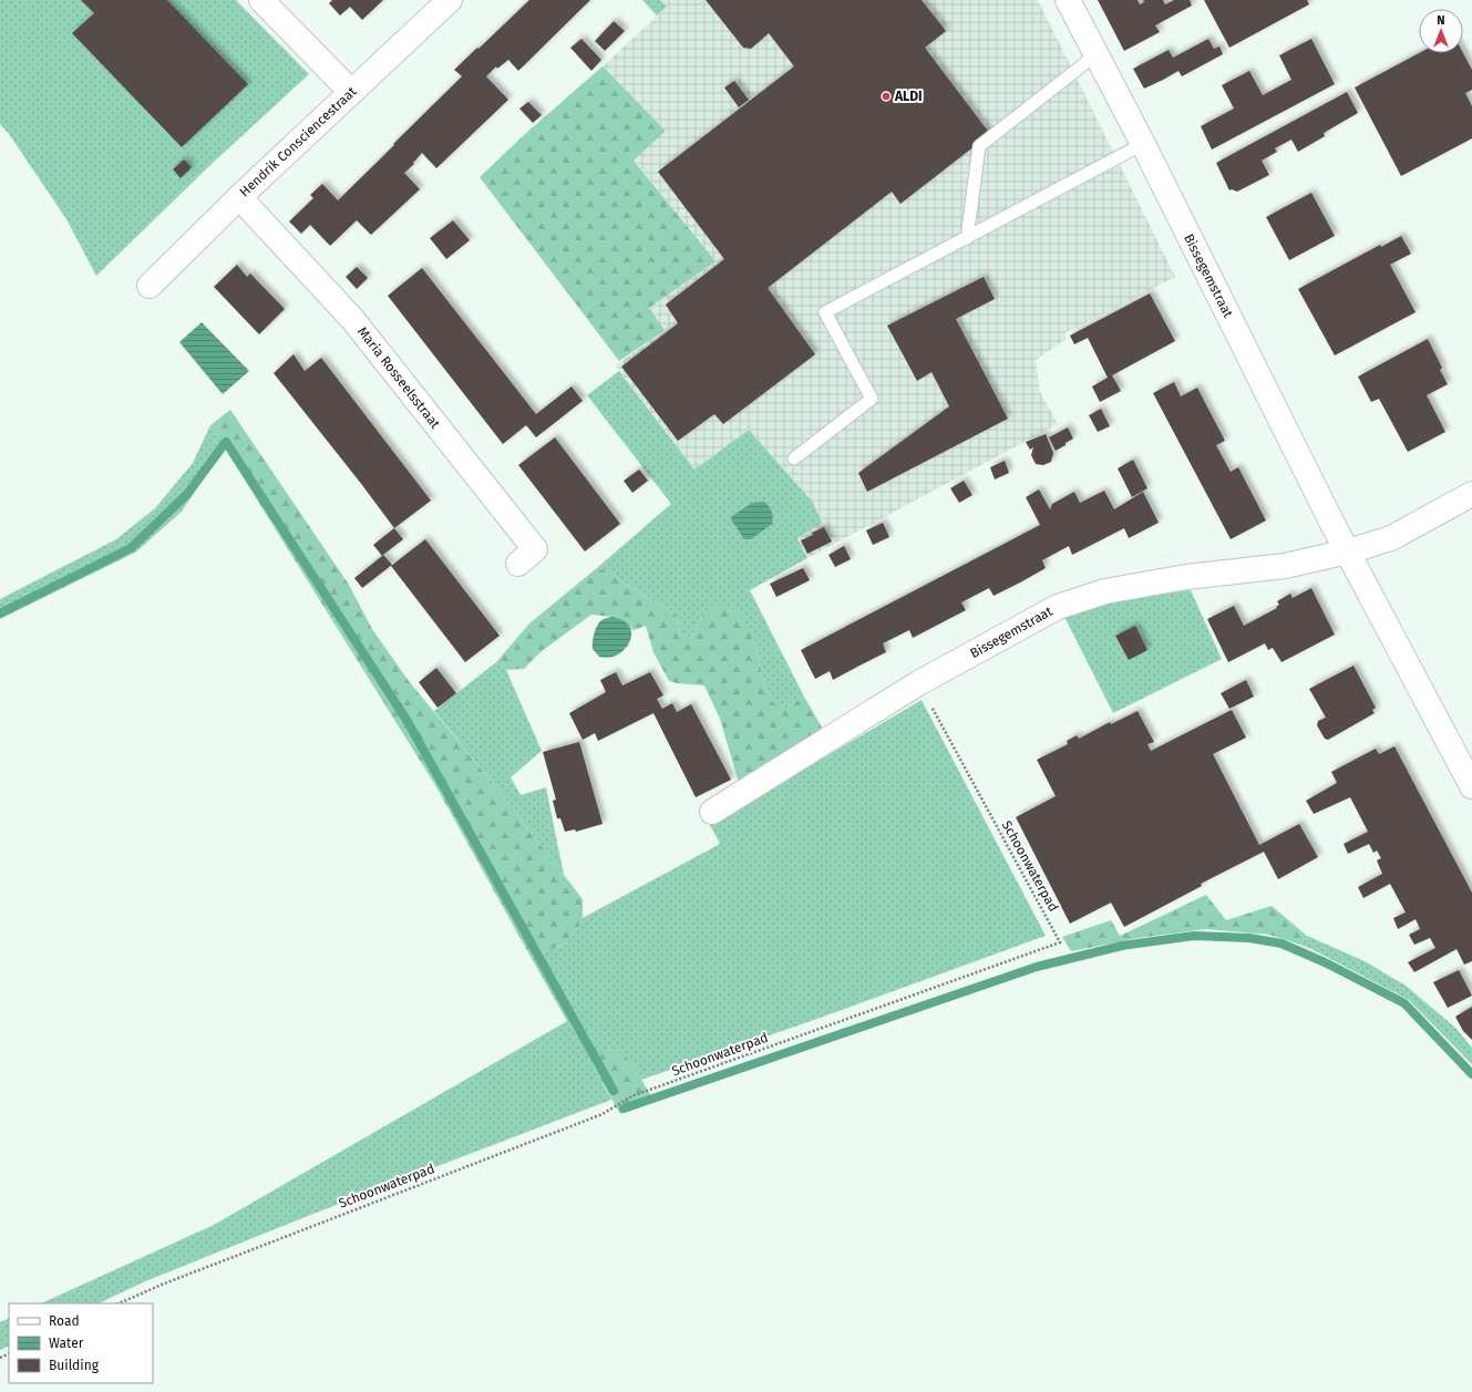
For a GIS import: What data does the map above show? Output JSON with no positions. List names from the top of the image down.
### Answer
{
  "streets": {
    "street": ["Hendrik Consciencestraat", "Bissegemstraat", "Maria Rosseelsstraat"],
    "path": ["Schoonwaterpad"]
  },
  "crossings": [
    ["Hendrik Consciencestraat", "Maria Rosseelsstraat"],
    ["Bissegemstraat", "Schoonwaterpad"]
  ],
  "places": ["ALDI"],
  "legend": ["Road", "Water", "Building"],
  "north": "top"
}
